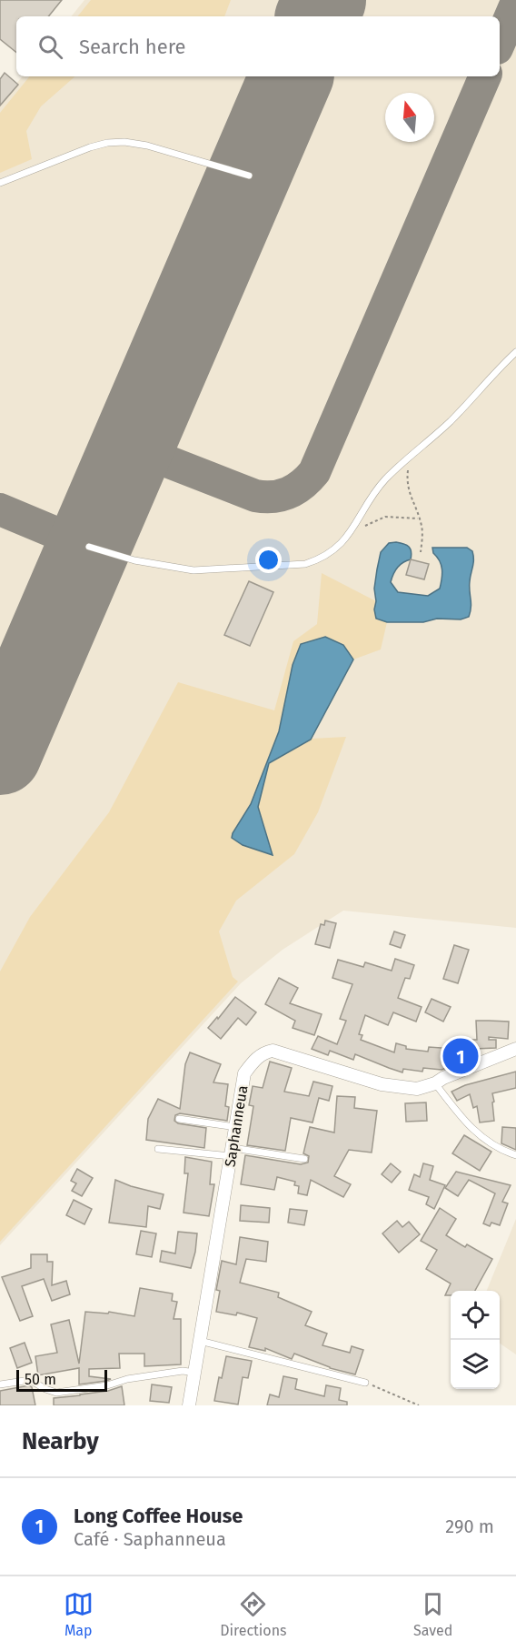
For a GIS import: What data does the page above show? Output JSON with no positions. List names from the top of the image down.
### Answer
{
  "streets": {
    "street": ["Saphanneua"]
  },
  "scale_bar": "50 m",
  "north": "top",
  "page": {
    "search": "Search here",
    "pins": "1",
    "scale": "50 m",
    "heading": "Nearby",
    "list": [
      {
        "mark": "1",
        "name": "Long Coffee House",
        "note": "Café · Saphanneua",
        "value": "290 m"
      }
    ],
    "nav": ["Map", "Directions", "Saved"]
  }
}
